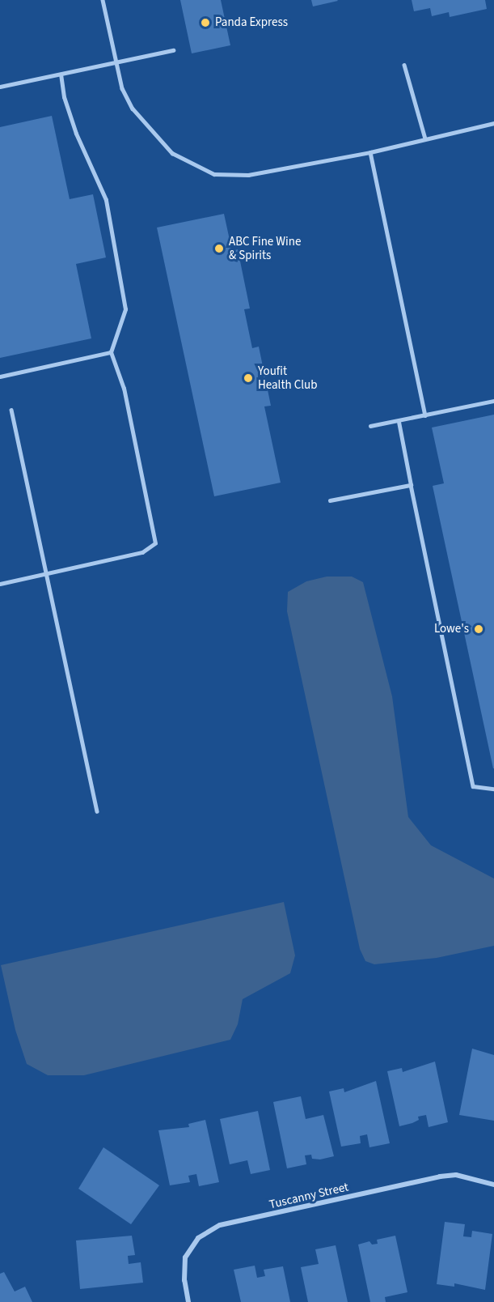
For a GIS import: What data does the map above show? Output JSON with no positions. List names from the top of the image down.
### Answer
{
  "streets": {
    "street": ["Tuscanny Street"]
  },
  "places": [
    "Panda Express",
    "ABC Fine Wine & Spirits",
    "Youfit Health Club",
    "Lowe's"
  ]
}
